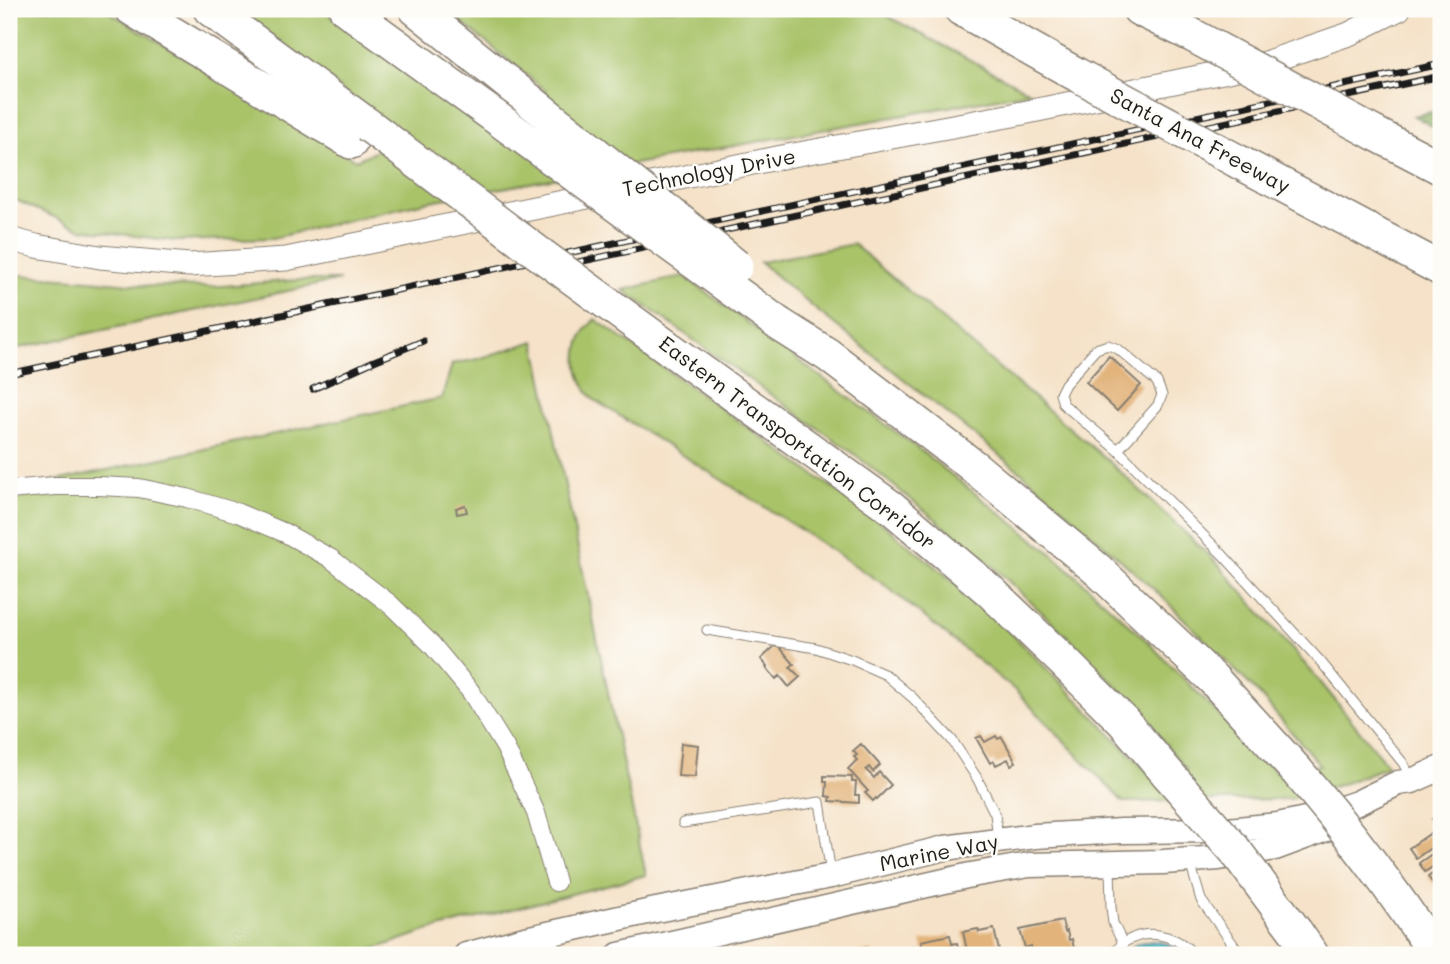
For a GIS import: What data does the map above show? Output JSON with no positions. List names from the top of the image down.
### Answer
{
  "streets": {
    "highway": ["Santa Ana Freeway", "Eastern Transportation Corridor"],
    "main road": ["Marine Way"],
    "street": ["Technology Drive"]
  }
}
